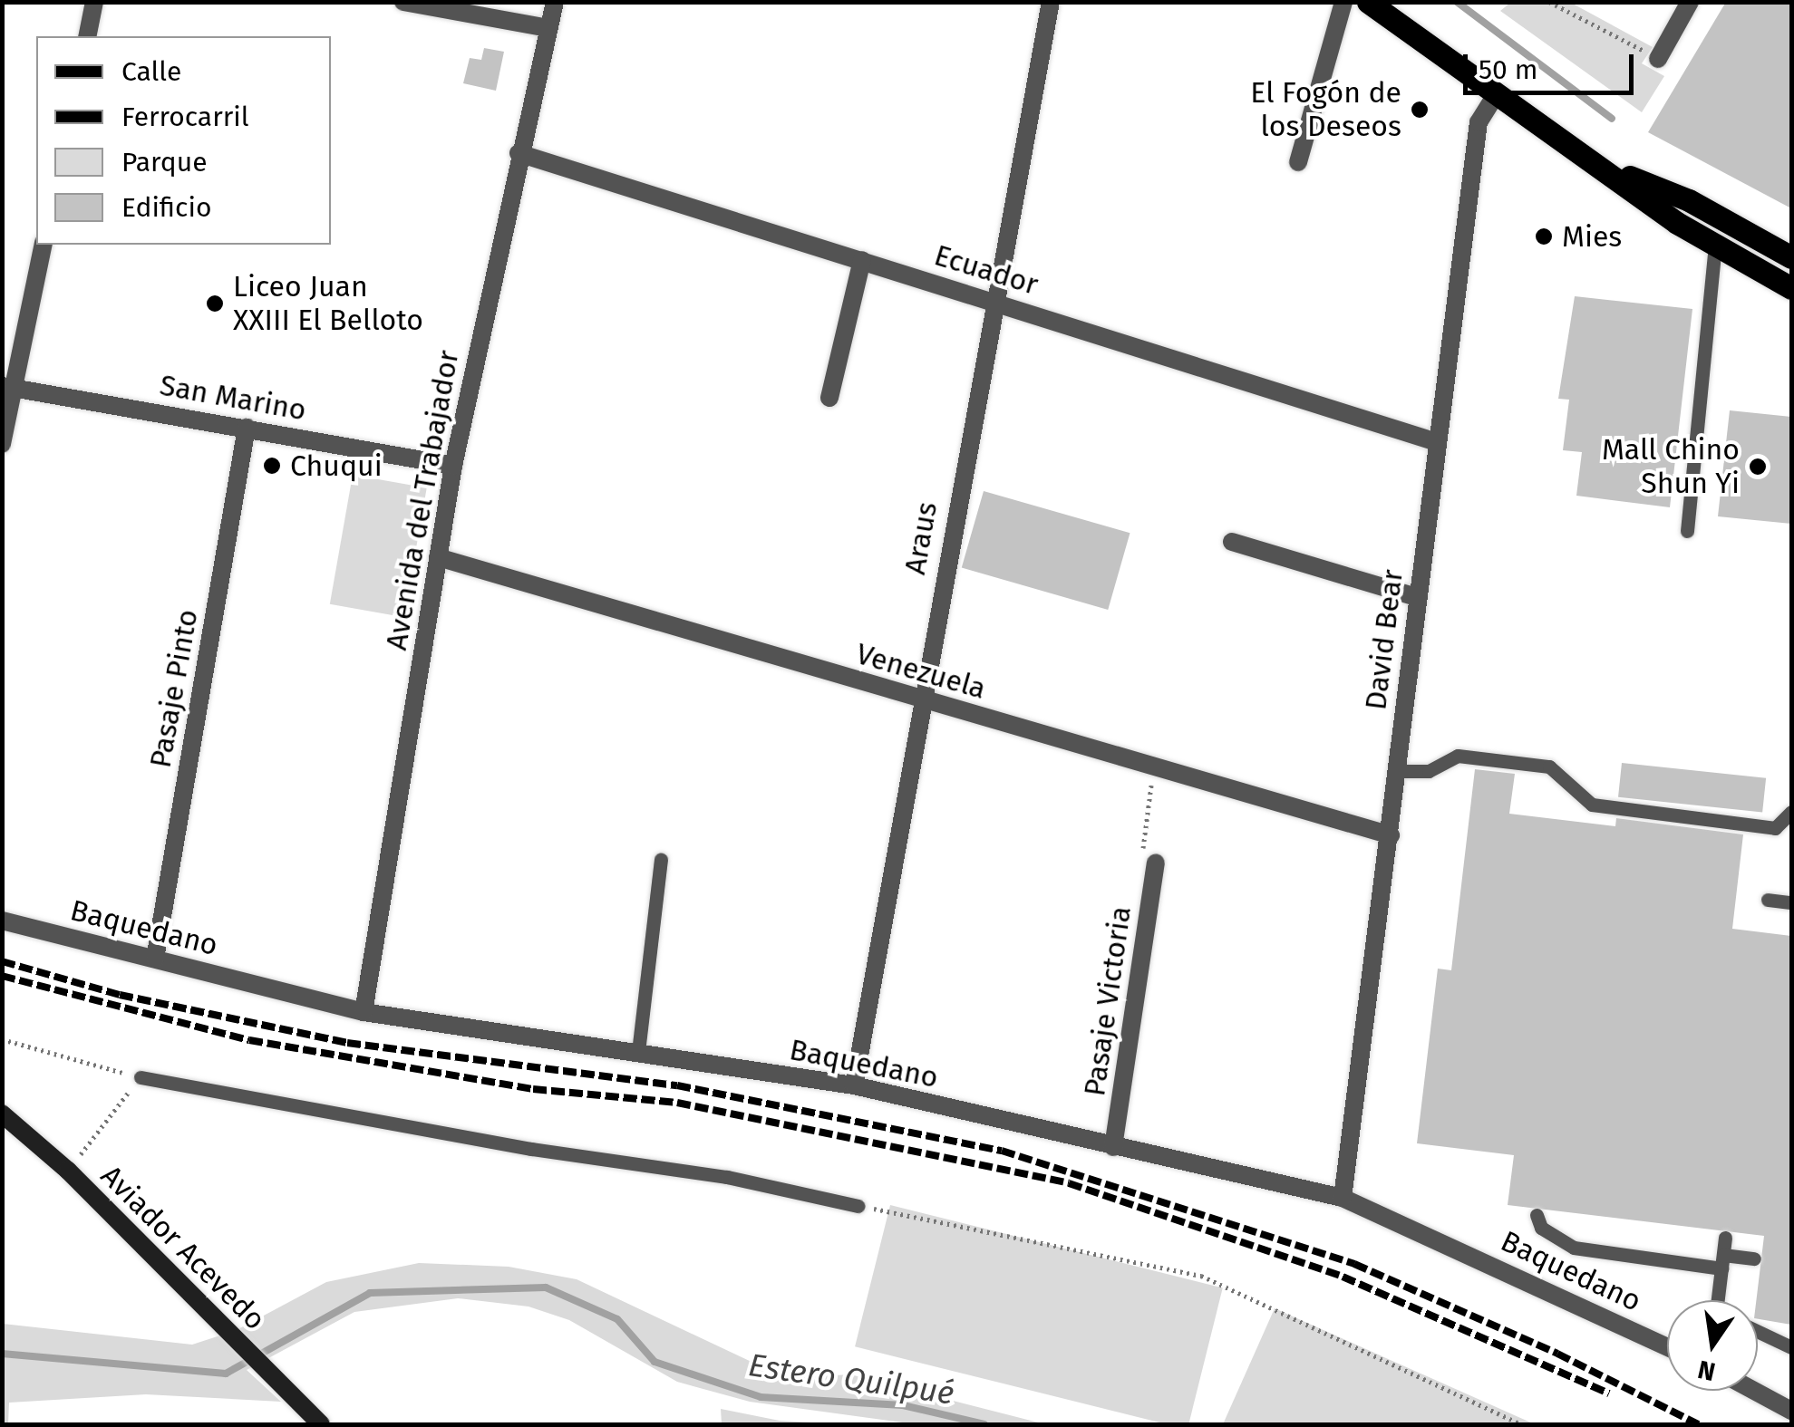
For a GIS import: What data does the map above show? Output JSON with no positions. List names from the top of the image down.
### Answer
{
  "streets": {
    "main road": ["Aviador Acevedo"],
    "street": [
      "Ecuador",
      "San Marino",
      "Avenida del Trabajador",
      "Araus",
      "David Bear",
      "Venezuela",
      "Pasaje Pinto",
      "Baquedano",
      "Pasaje Victoria"
    ]
  },
  "crossings": [
    ["Ecuador", "Avenida del Trabajador"],
    ["Ecuador", "Araus"],
    ["Ecuador", "David Bear"],
    ["San Marino", "Avenida del Trabajador"],
    ["San Marino", "Pasaje Pinto"],
    ["Avenida del Trabajador", "Venezuela"],
    ["Avenida del Trabajador", "Baquedano"],
    ["Araus", "Venezuela"],
    ["Araus", "Baquedano"],
    ["David Bear", "Venezuela"],
    ["David Bear", "Baquedano"],
    ["Pasaje Pinto", "Baquedano"],
    ["Baquedano", "Pasaje Victoria"]
  ],
  "water": ["Estero Quilpué"],
  "places": [
    "El Fogón de los Deseos",
    "Mies",
    "Liceo Juan XXIII El Belloto",
    "Chuqui",
    "Mall Chino Shun Yi"
  ],
  "legend": [
    "Calle",
    "Ferrocarril",
    "Parque",
    "Edificio"
  ],
  "scale_bar": "50 m",
  "north": "bottom"
}
